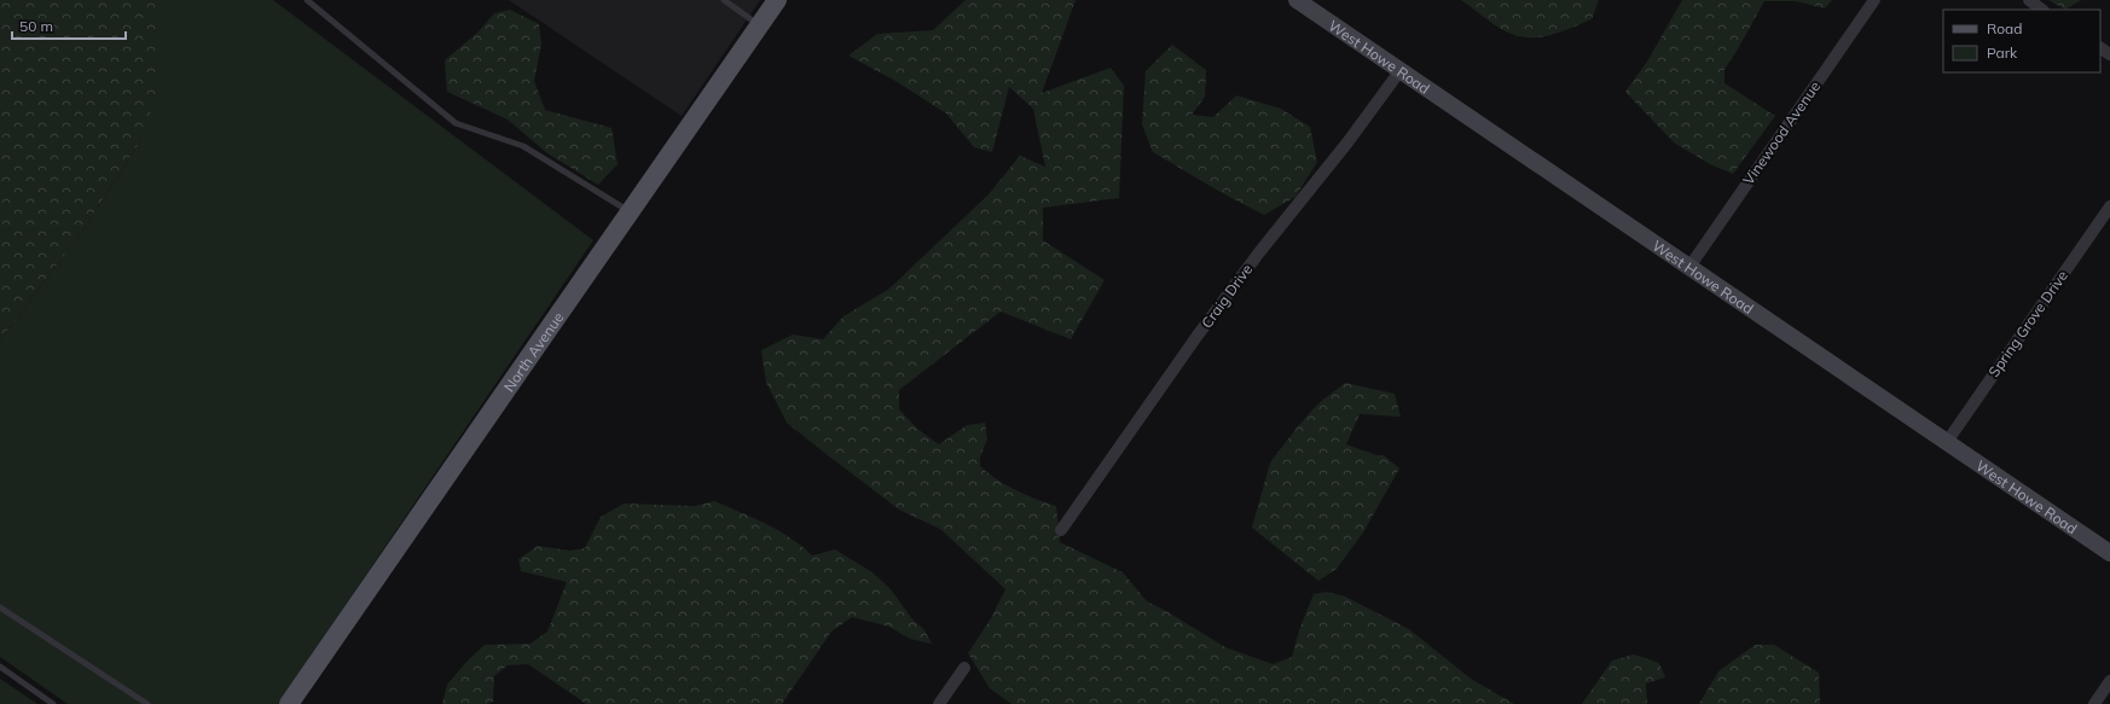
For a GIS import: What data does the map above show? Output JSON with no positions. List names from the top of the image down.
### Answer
{
  "streets": {
    "main road": ["West Howe Road", "North Avenue"],
    "street": ["Vinewood Avenue", "Craig Drive", "Spring Grove Drive"]
  },
  "crossings": [
    ["West Howe Road", "Vinewood Avenue"],
    ["West Howe Road", "Craig Drive"],
    ["West Howe Road", "Spring Grove Drive"]
  ],
  "legend": ["Road", "Park"],
  "scale_bar": "50 m"
}
